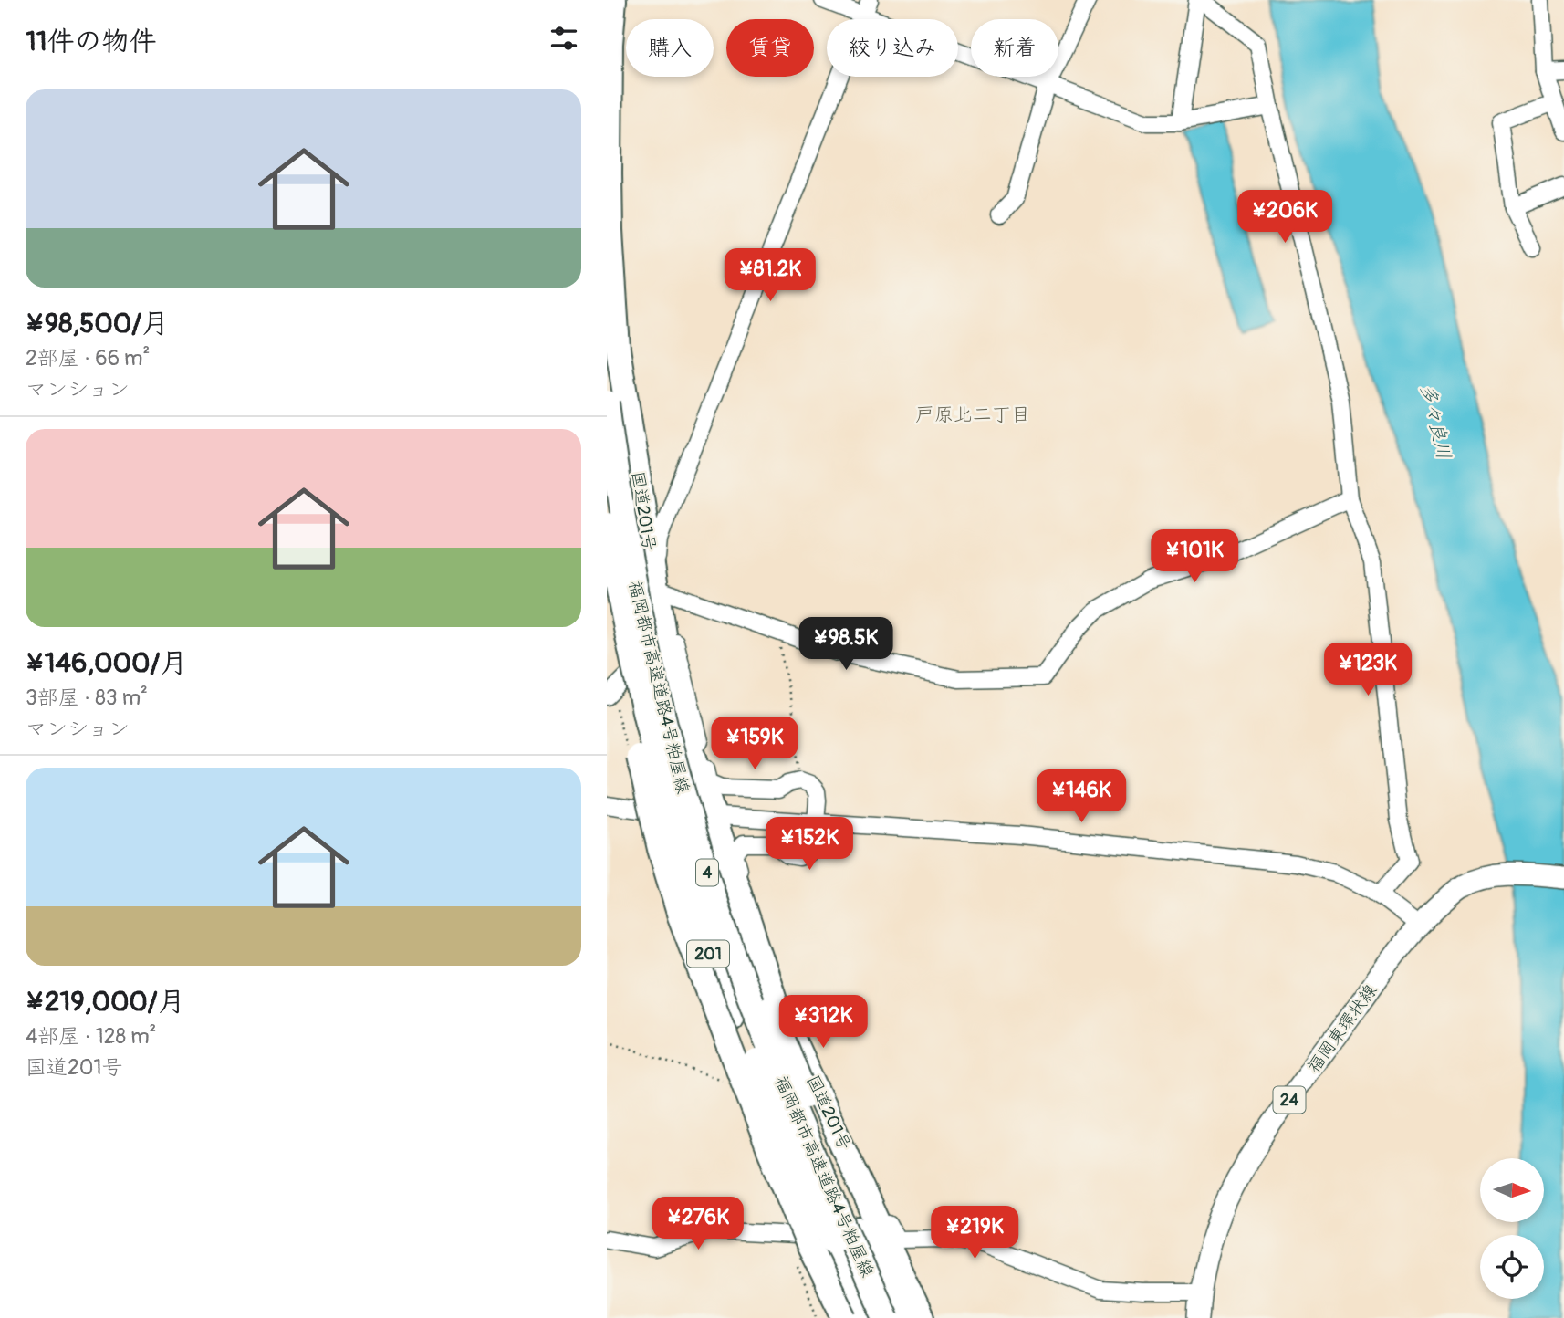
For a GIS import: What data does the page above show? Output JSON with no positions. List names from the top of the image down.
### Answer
{
  "streets": {
    "highway": [
      "国道201号",
      "福岡都市高速道路4号粕屋線",
      "4",
      "201"
    ],
    "main road": ["福岡東環状線", "24"]
  },
  "districts": ["戸原北二丁目"],
  "water": ["多々良川"],
  "north": "right",
  "page": {
    "heading": "11件の物件",
    "chip": [
      "購入",
      "賃貸",
      "絞り込み",
      "新着"
    ],
    "list": [
      {
        "name": "¥98,500/月",
        "note": "2部屋 · 66 m² · マンション"
      },
      {
        "name": "¥146,000/月",
        "note": "3部屋 · 83 m² · マンション"
      },
      {
        "name": "¥219,000/月",
        "note": "4部屋 · 128 m² · 国道201号"
      }
    ],
    "price": [
      "¥206K",
      "¥81.2K",
      "¥101K",
      "¥98.5K",
      "¥123K",
      "¥159K",
      "¥146K",
      "¥152K",
      "¥312K",
      "¥276K",
      "¥219K"
    ]
  }
}
